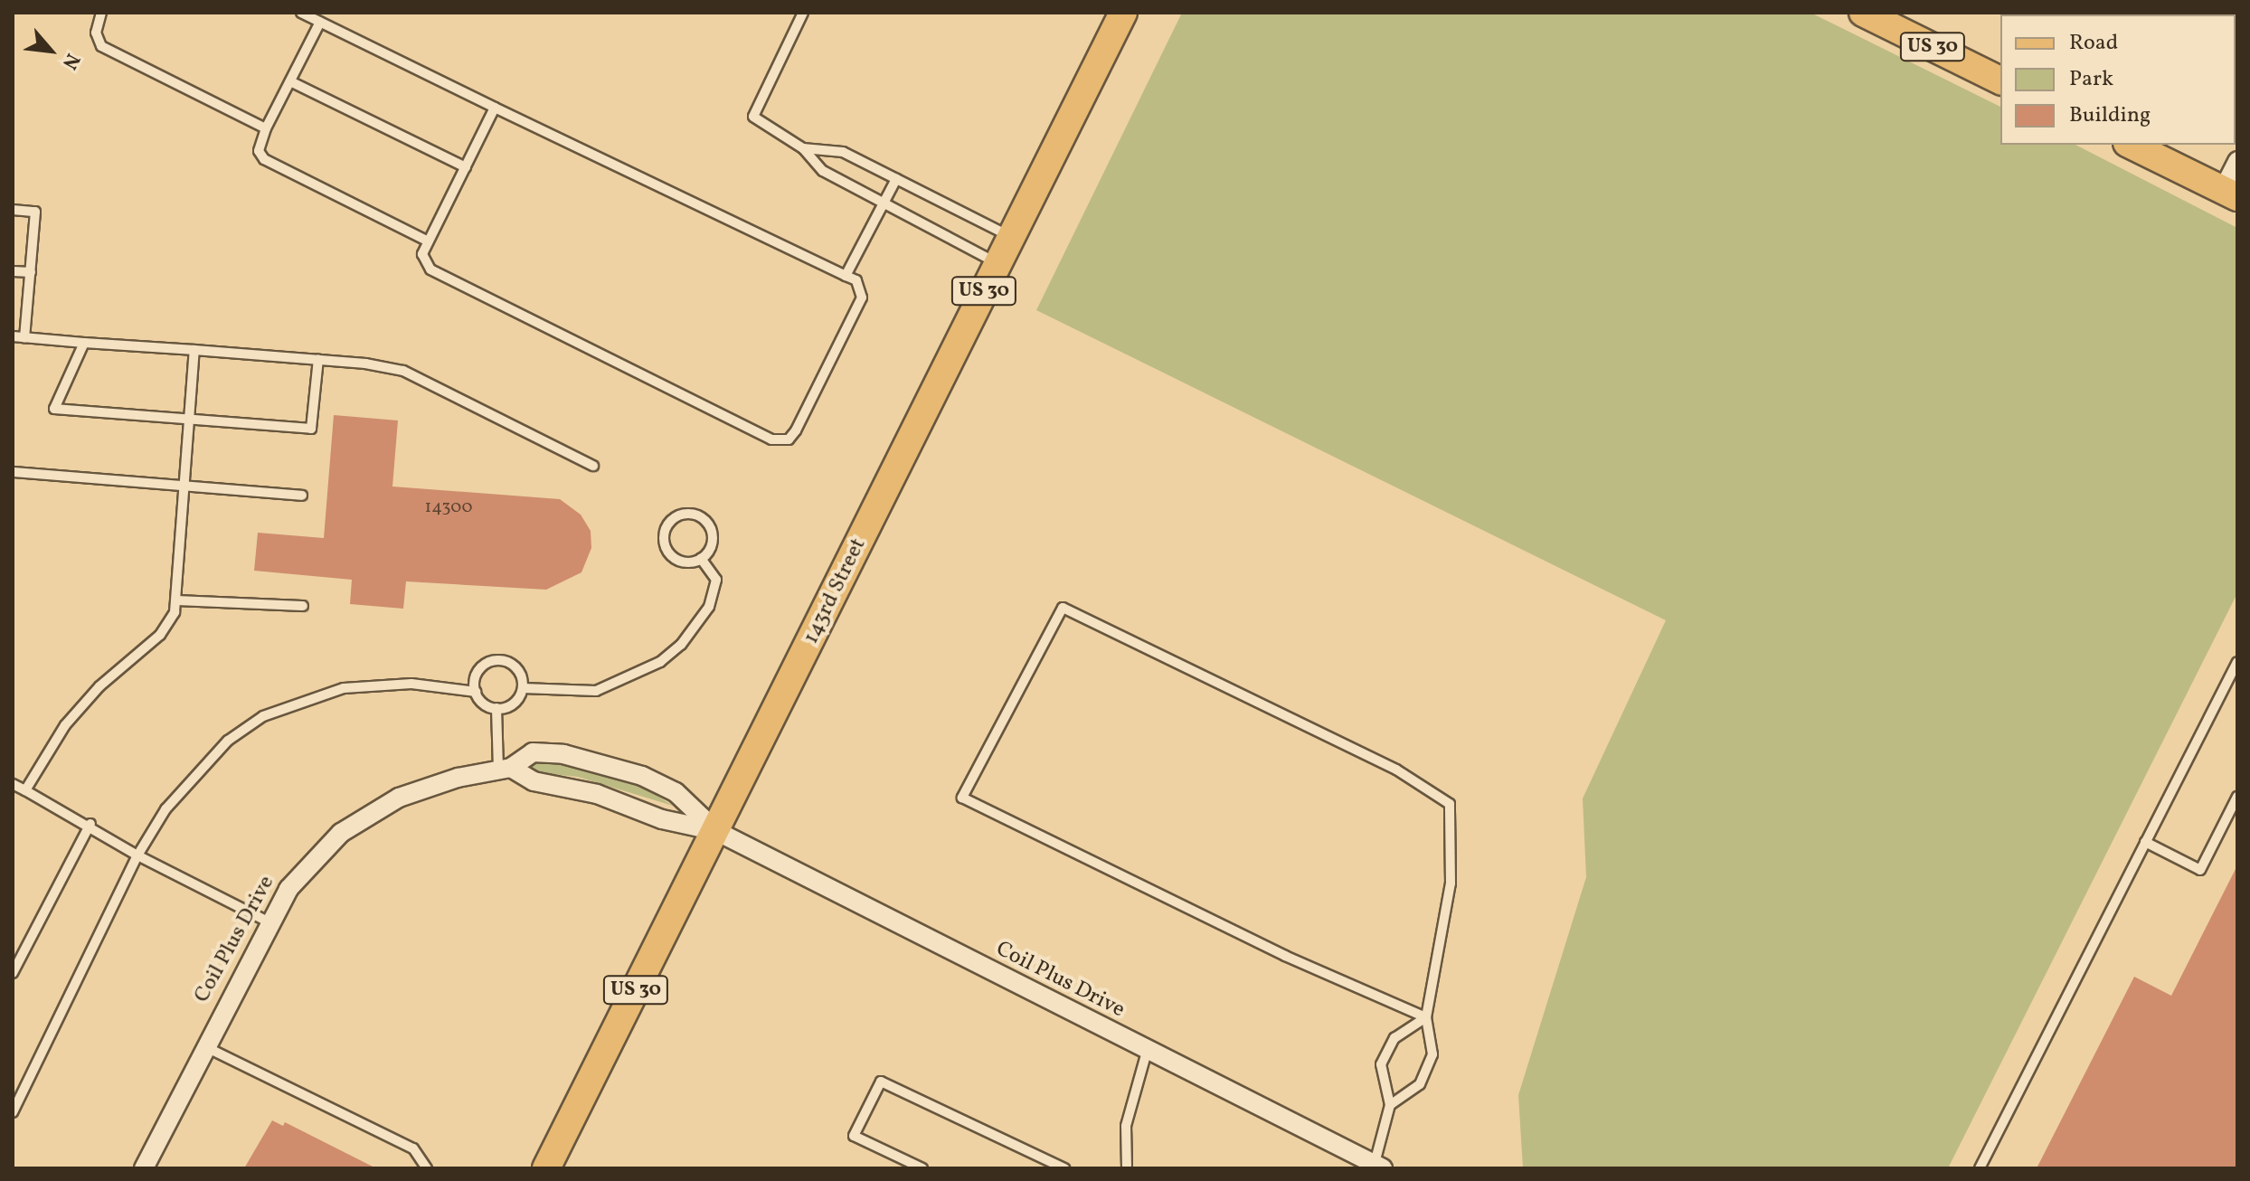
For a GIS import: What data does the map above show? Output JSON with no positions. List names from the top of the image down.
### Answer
{
  "streets": {
    "main road": ["US 30", "143rd Street"],
    "street": ["Coil Plus Drive"]
  },
  "crossings": [
    ["143rd Street", "Coil Plus Drive"]
  ],
  "house_numbers": ["14300"],
  "legend": ["Road", "Park", "Building"],
  "north": "bottom right"
}
